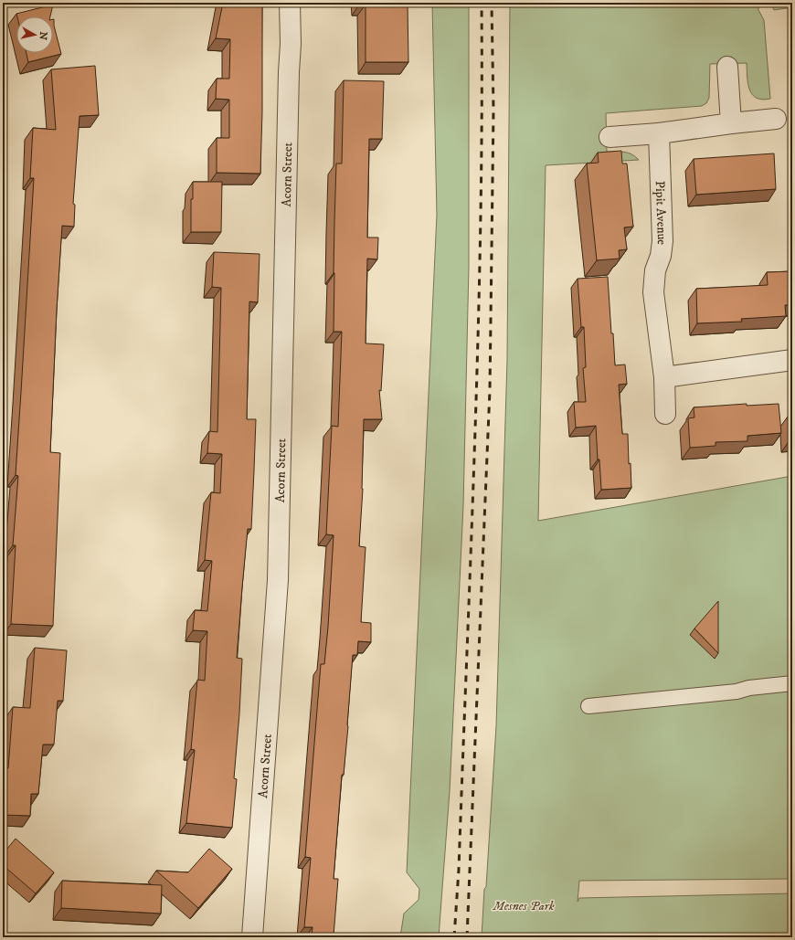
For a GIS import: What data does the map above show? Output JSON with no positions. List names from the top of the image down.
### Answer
{
  "streets": {
    "street": ["Acorn Street", "Pipit Avenue"]
  },
  "parks": ["Mesnes Park"],
  "north": "right"
}
